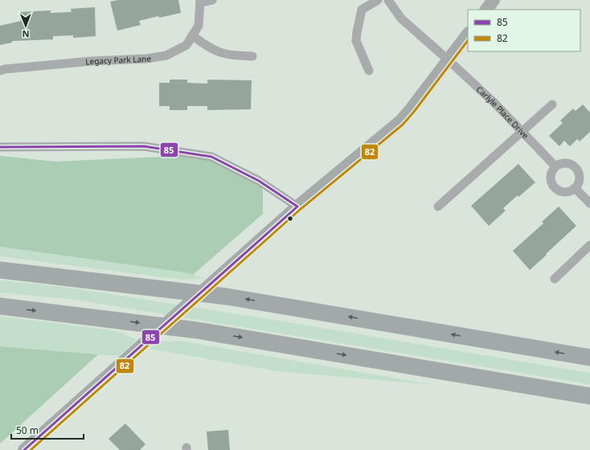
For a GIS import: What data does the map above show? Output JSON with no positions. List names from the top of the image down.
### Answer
{
  "streets": {
    "street": ["Legacy Park Lane", "Carlyle Place Drive"]
  },
  "lines": ["transit line 82", "transit line 85"],
  "legend": ["85", "82"],
  "scale_bar": "50 m",
  "north": "bottom"
}
